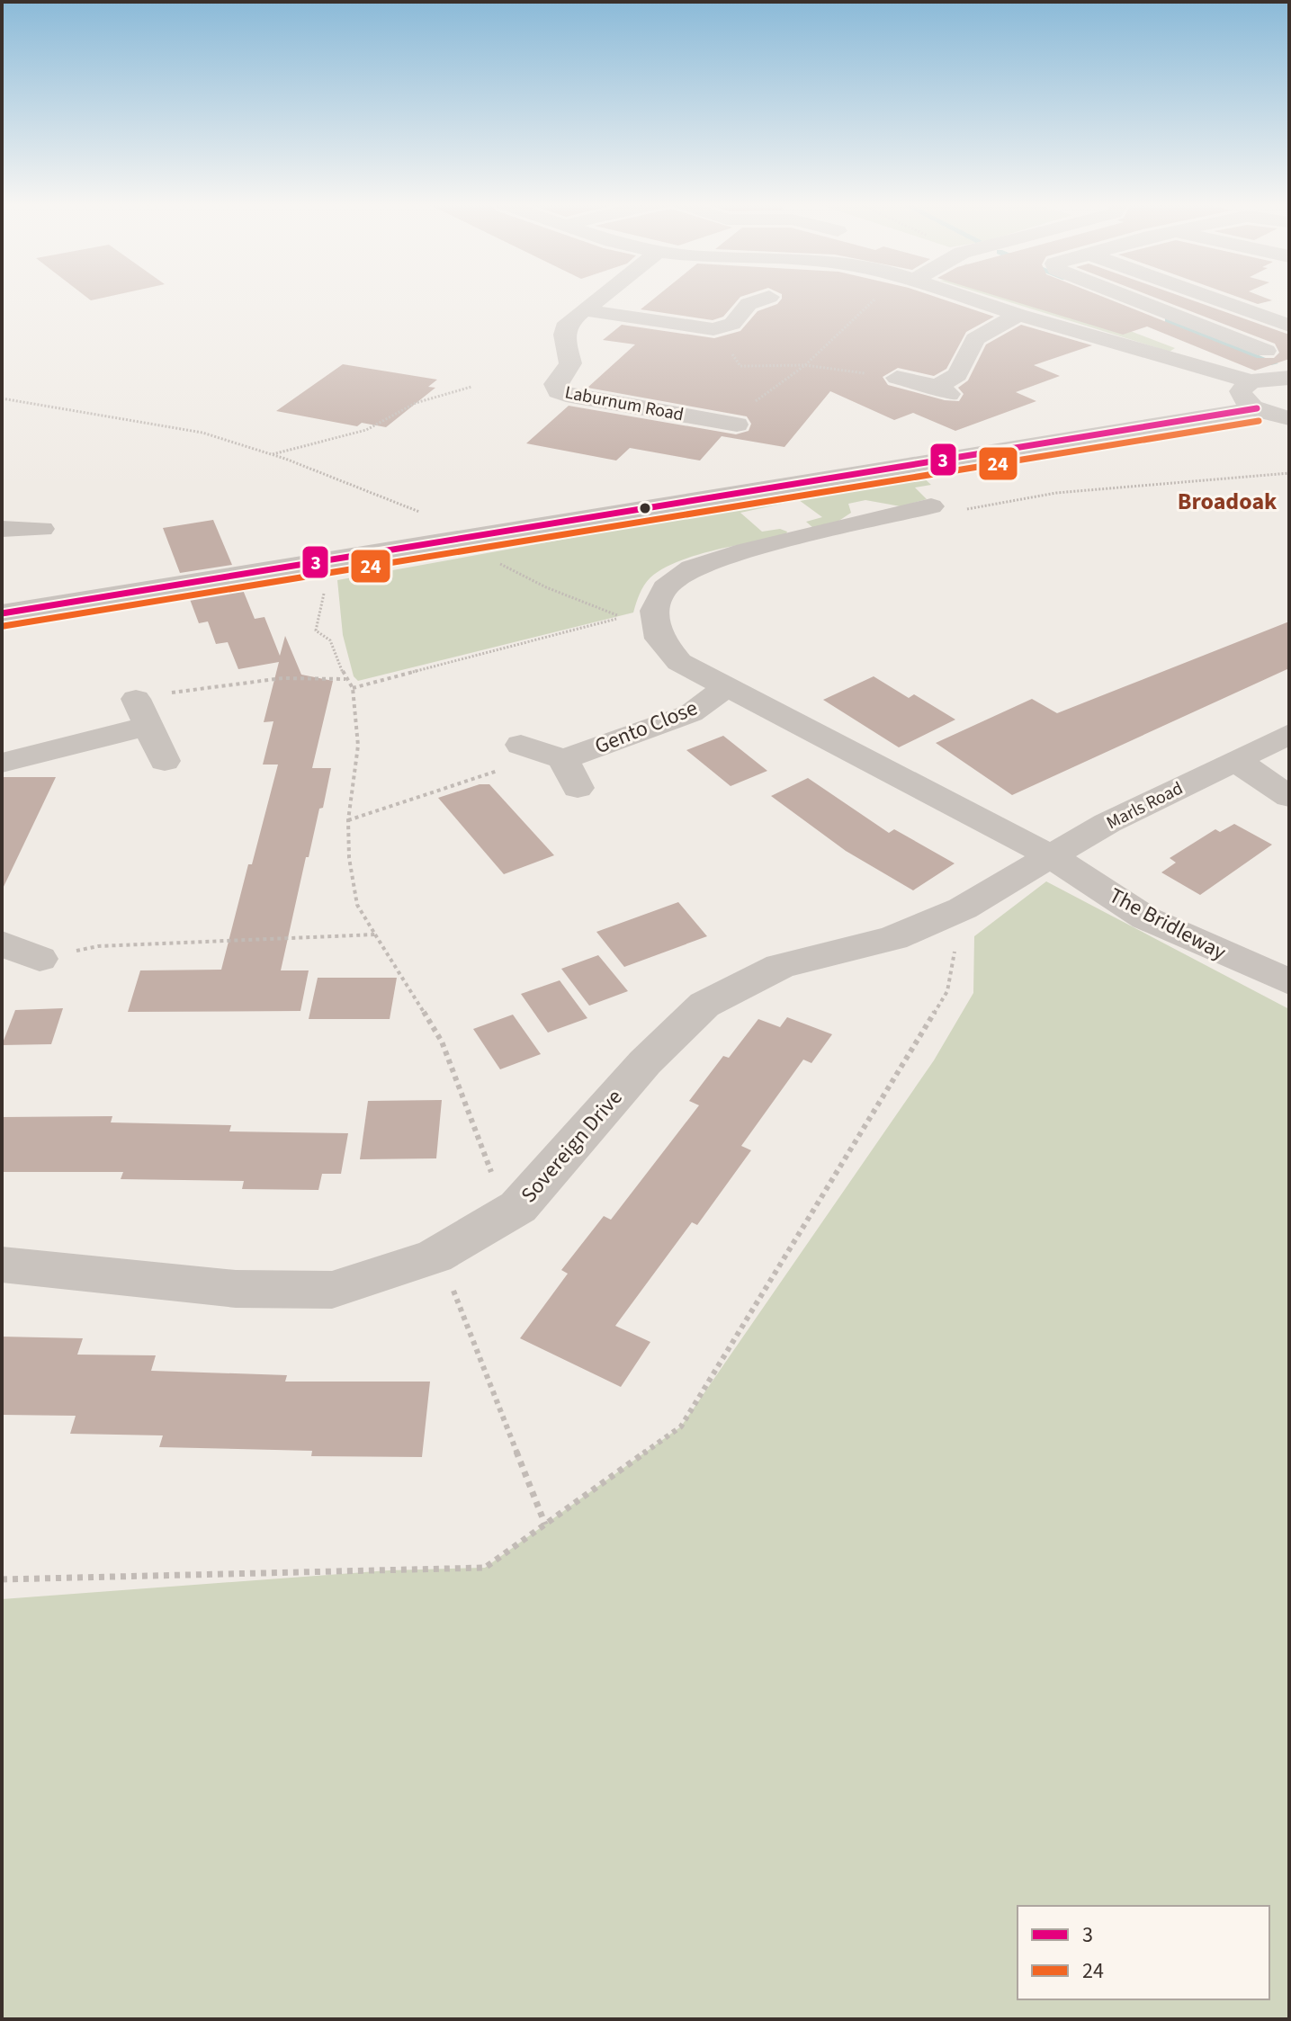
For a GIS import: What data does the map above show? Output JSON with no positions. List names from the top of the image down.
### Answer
{
  "streets": {
    "street": [
      "Laburnum Road",
      "Gento Close",
      "Marls Road",
      "The Bridleway",
      "Sovereign Drive"
    ]
  },
  "crossings": [
    ["Marls Road", "The Bridleway"],
    ["Marls Road", "Sovereign Drive"],
    ["The Bridleway", "Sovereign Drive"]
  ],
  "districts": ["Broadoak"],
  "lines": ["transit line 3", "transit line 24"],
  "legend": ["3", "24"]
}
